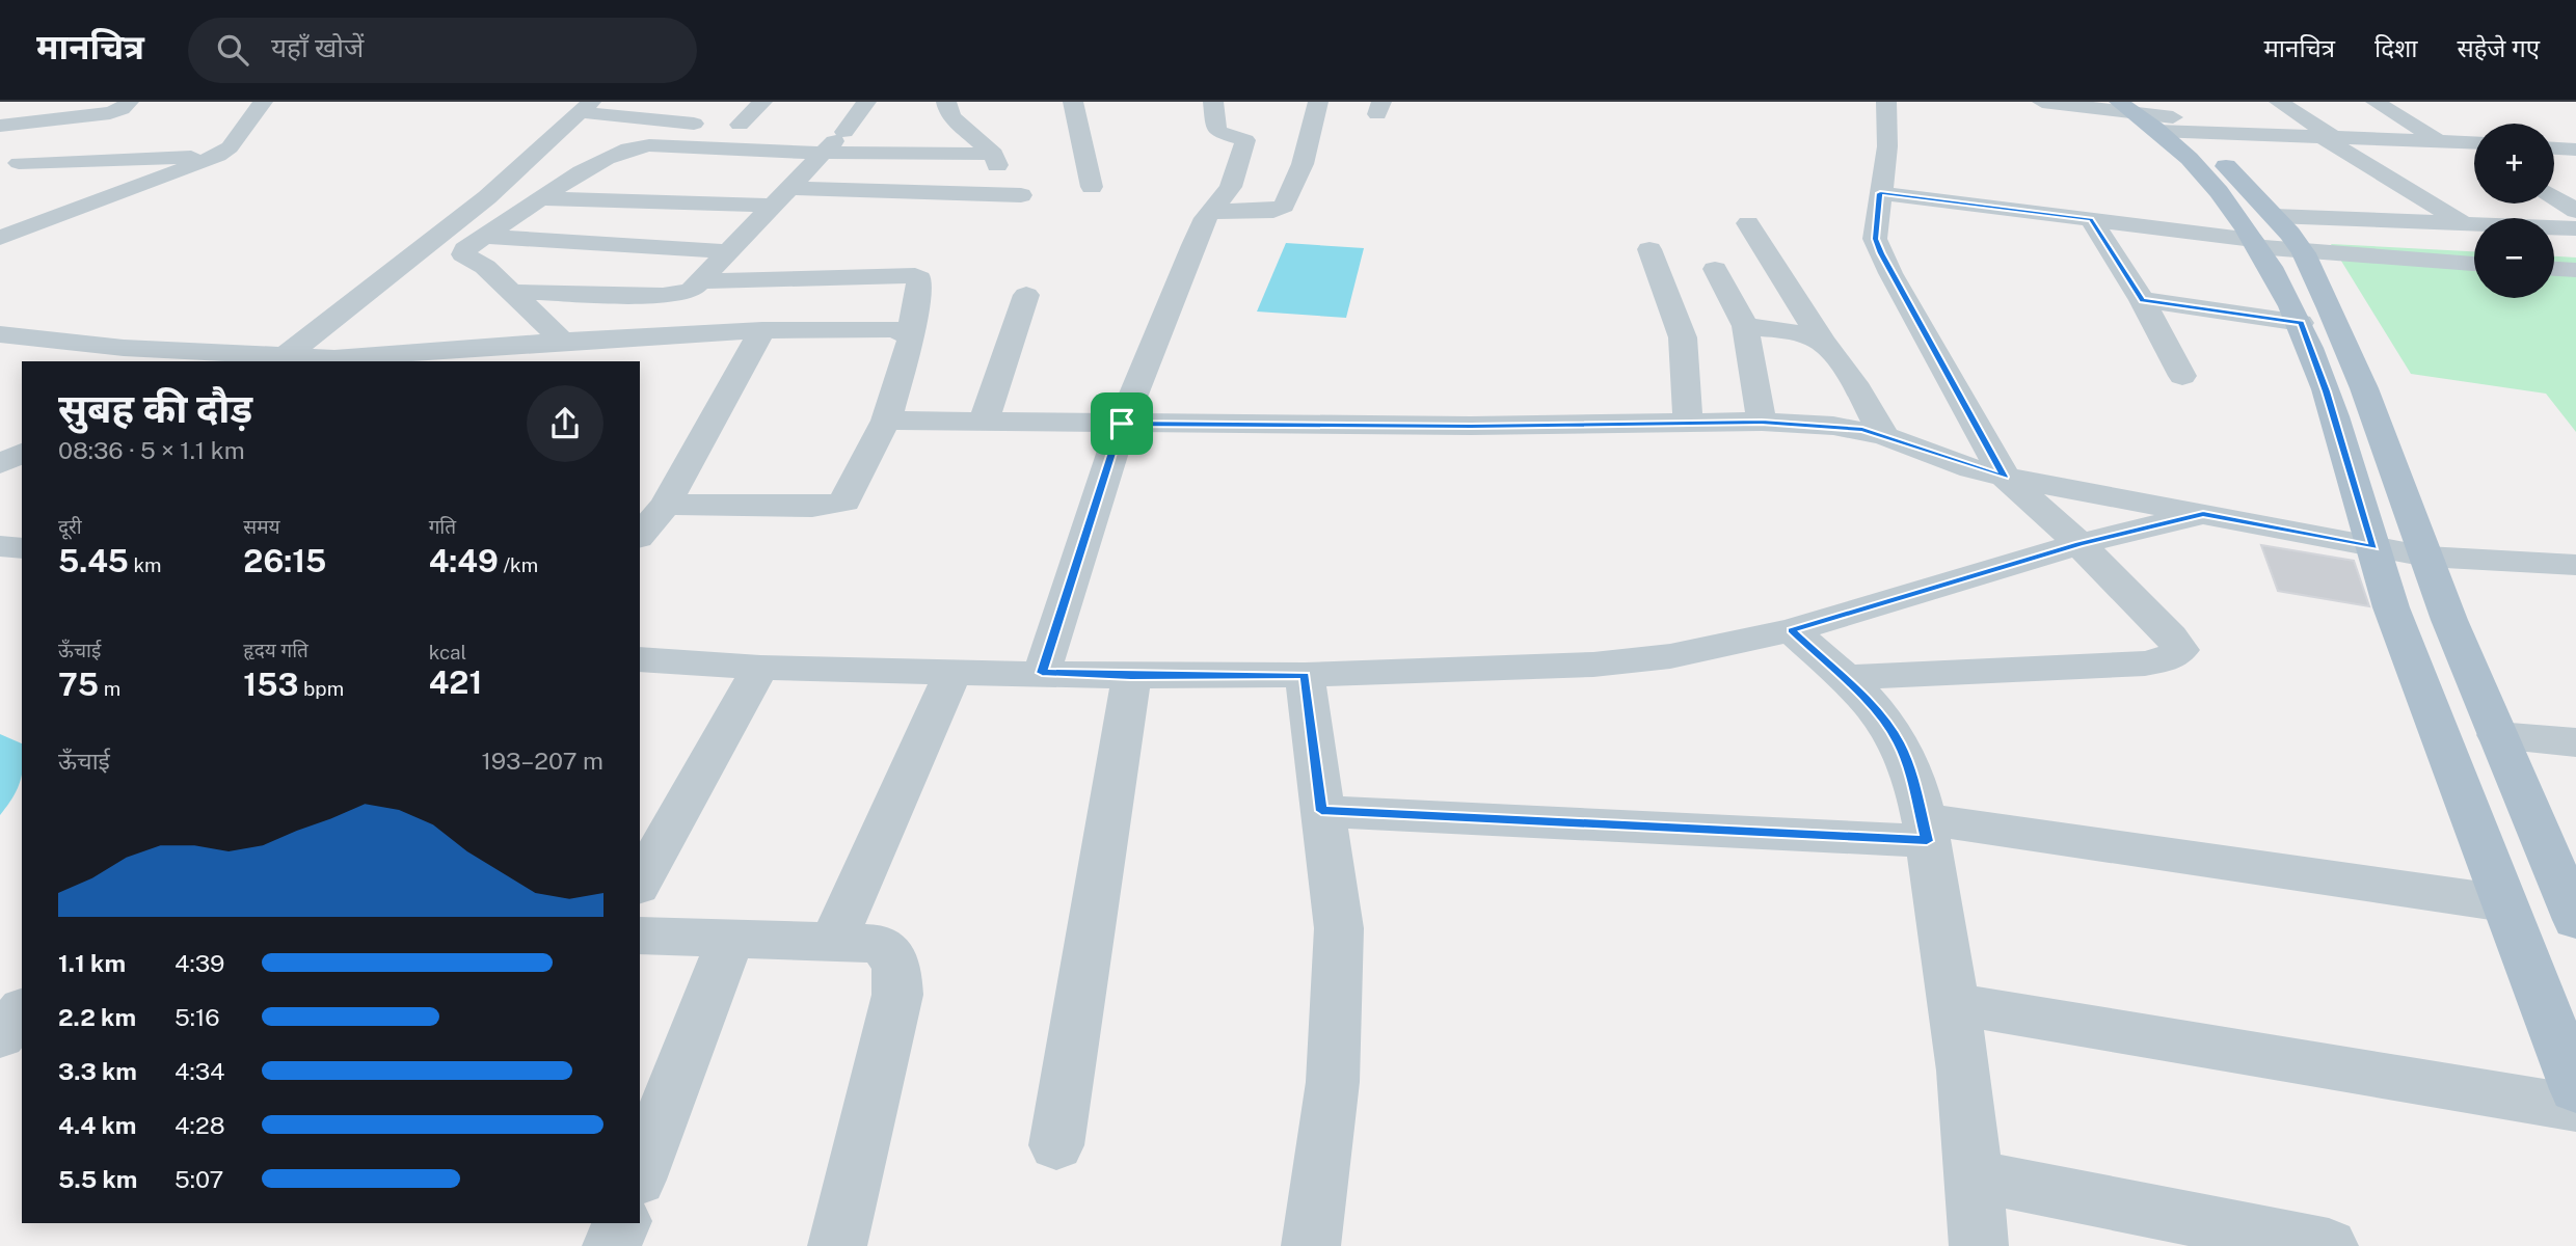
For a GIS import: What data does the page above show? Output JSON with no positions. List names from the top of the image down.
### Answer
{
  "page": {
    "header": "मानचित्र",
    "search": "यहाँ खोजें",
    "nav": ["मानचित्र", "दिशा", "सहेजे गए"],
    "map_buttons": ["+", "−"],
    "heading": ["सुबह की दौड़", "08:36 · 5 × 1.1 km"],
    "stats": [
      ["दूरी", "5.45 km"],
      ["समय", "26:15"],
      ["गति", "4:49 /km"],
      ["ऊँचाई", "75 m"],
      ["हृदय गति", "153 bpm"],
      ["kcal", "421"]
    ],
    "chart": ["ऊँचाई", "193–207 m"],
    "list": [
      {
        "name": "1.1 km",
        "note": "4:39"
      },
      {
        "name": "2.2 km",
        "note": "5:16"
      },
      {
        "name": "3.3 km",
        "note": "4:34"
      },
      {
        "name": "4.4 km",
        "note": "4:28"
      },
      {
        "name": "5.5 km",
        "note": "5:07"
      }
    ]
  }
}
